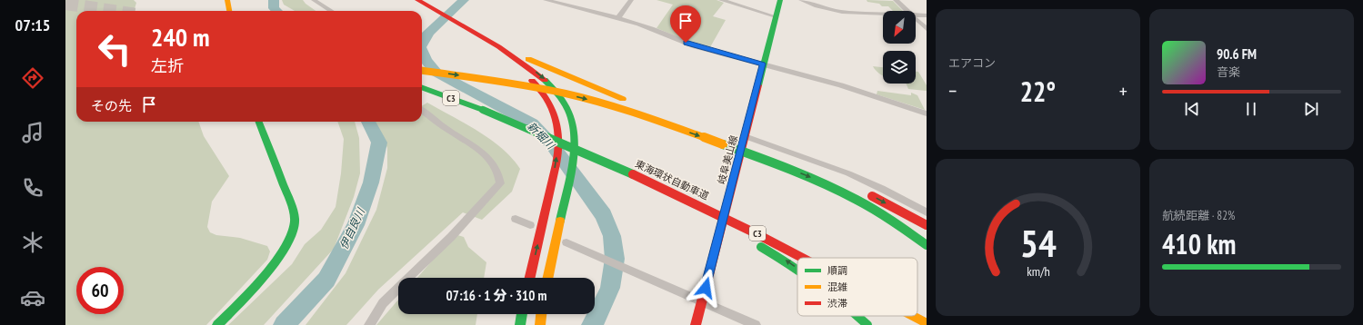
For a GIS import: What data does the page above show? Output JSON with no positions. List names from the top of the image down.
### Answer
{
  "streets": {
    "main road": ["C3", "岐阜美山線", "東海環状自動車道"]
  },
  "water": ["新堀川", "伊自良川"],
  "legend": ["順調", "混雑", "渋滞"],
  "north": "bottom left",
  "page": {
    "tabs": "07:15",
    "tile": [
      "エアコン",
      ["航続距離 · 82%", "410 km"]
    ],
    "turn": ["240 m", "左折"],
    "song": ["90.6 FM", "音楽"],
    "heat": ["−", "22°", "+"],
    "then": "その先",
    "limit": "60",
    "trip": "07:16 · 1 分 · 310 m",
    "gauge": ["54", "km/h"]
  }
}
